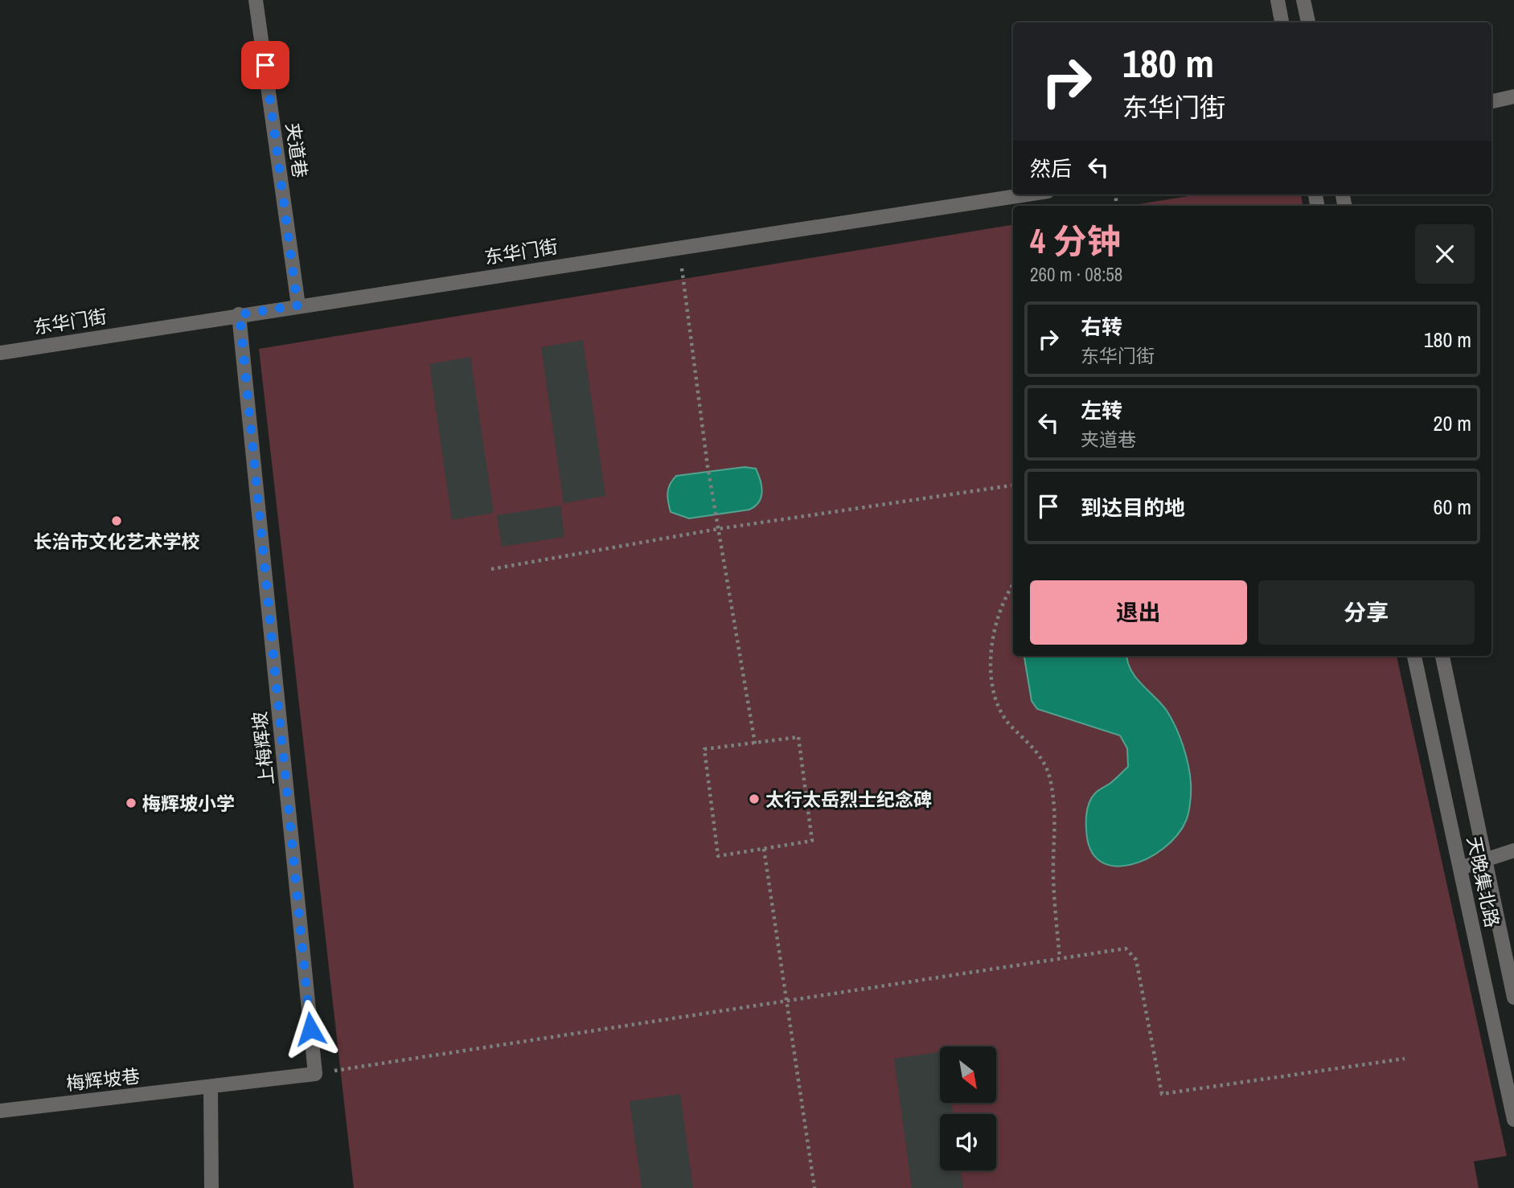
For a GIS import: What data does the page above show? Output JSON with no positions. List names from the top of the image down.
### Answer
{
  "streets": {
    "street": [
      "夹道巷",
      "东华门街",
      "上梅辉坡",
      "天晚集北路",
      "梅辉坡巷"
    ]
  },
  "crossings": [
    ["夹道巷", "东华门街"],
    ["东华门街", "上梅辉坡"]
  ],
  "places": ["长治市文化艺术学校", "太行太岳烈士纪念碑", "梅辉坡小学"],
  "north": "bottom right",
  "page": {
    "turn": ["180 m", "东华门街"],
    "then": "然后",
    "heading": ["4 分钟", "260 m · 08:58"],
    "list": [
      {
        "name": "右转",
        "note": "东华门街",
        "value": "180 m"
      },
      {
        "name": "左转",
        "note": "夹道巷",
        "value": "20 m"
      },
      {
        "name": "到达目的地",
        "value": "60 m"
      }
    ],
    "buttons": ["退出", "分享"]
  }
}
